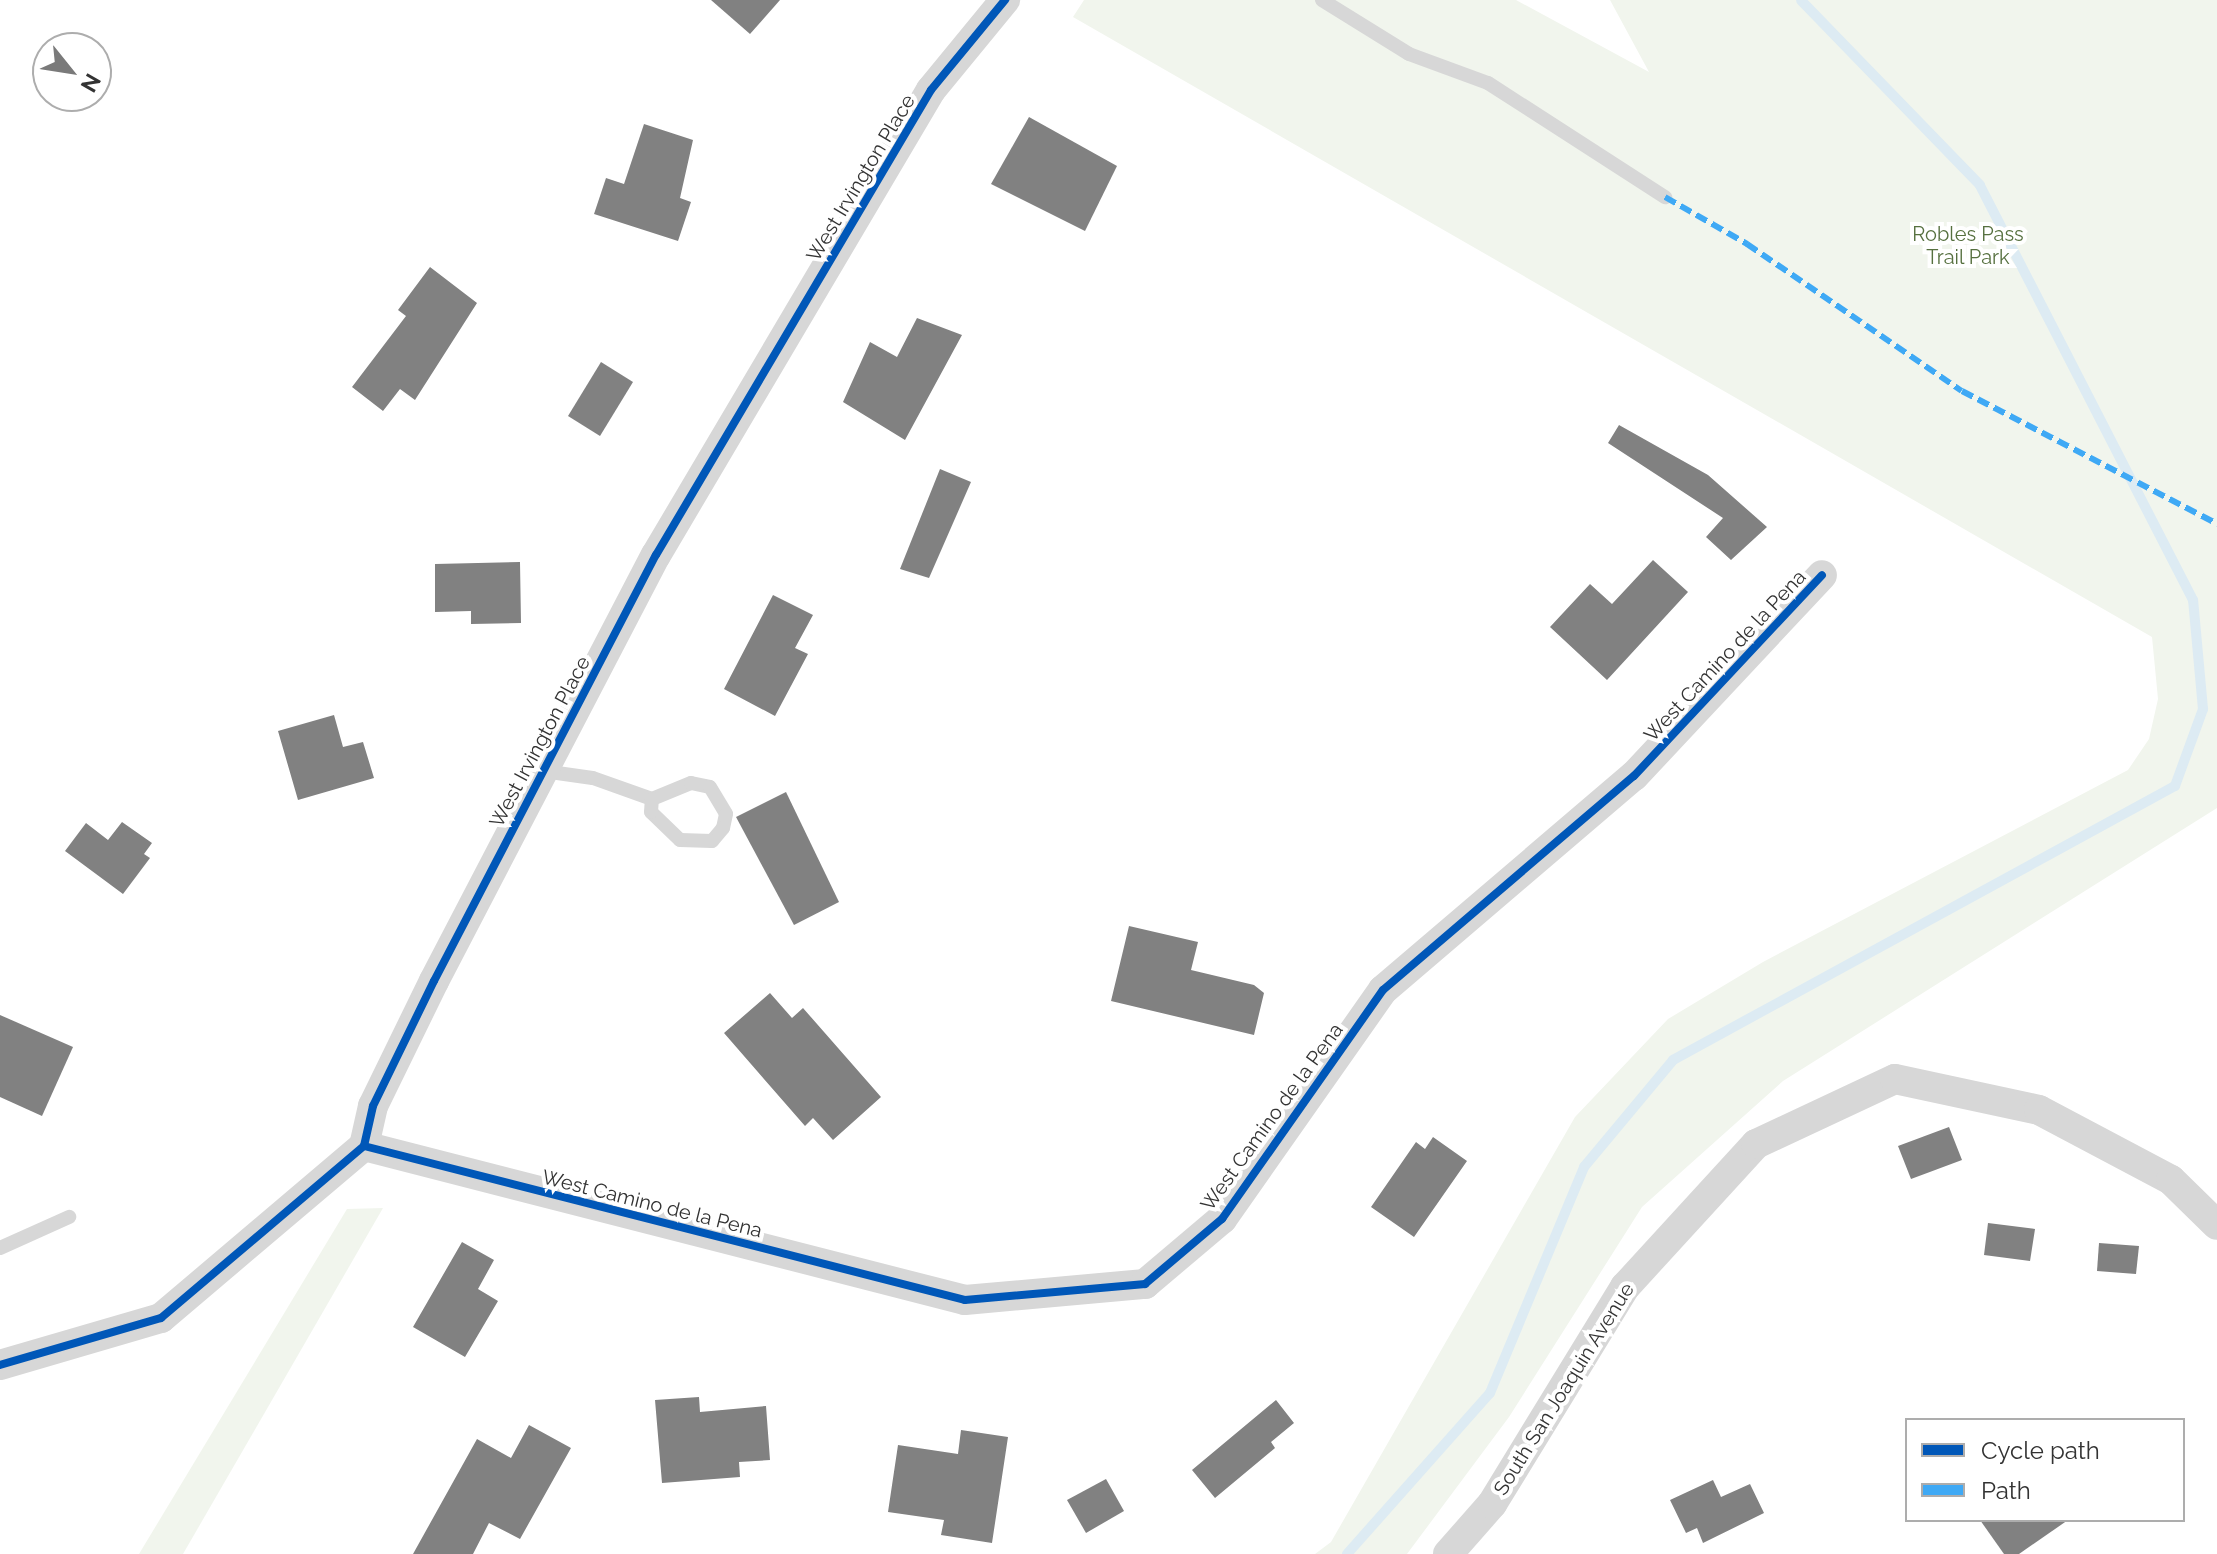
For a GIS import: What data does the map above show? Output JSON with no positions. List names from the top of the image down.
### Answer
{
  "streets": {
    "street": ["West Irvington Place", "West Camino de la Pena", "South San Joaquin Avenue"]
  },
  "crossings": [
    ["West Irvington Place", "West Camino de la Pena"]
  ],
  "parks": ["Robles Pass Trail Park"],
  "legend": ["Cycle path", "Path"],
  "north": "bottom right"
}
